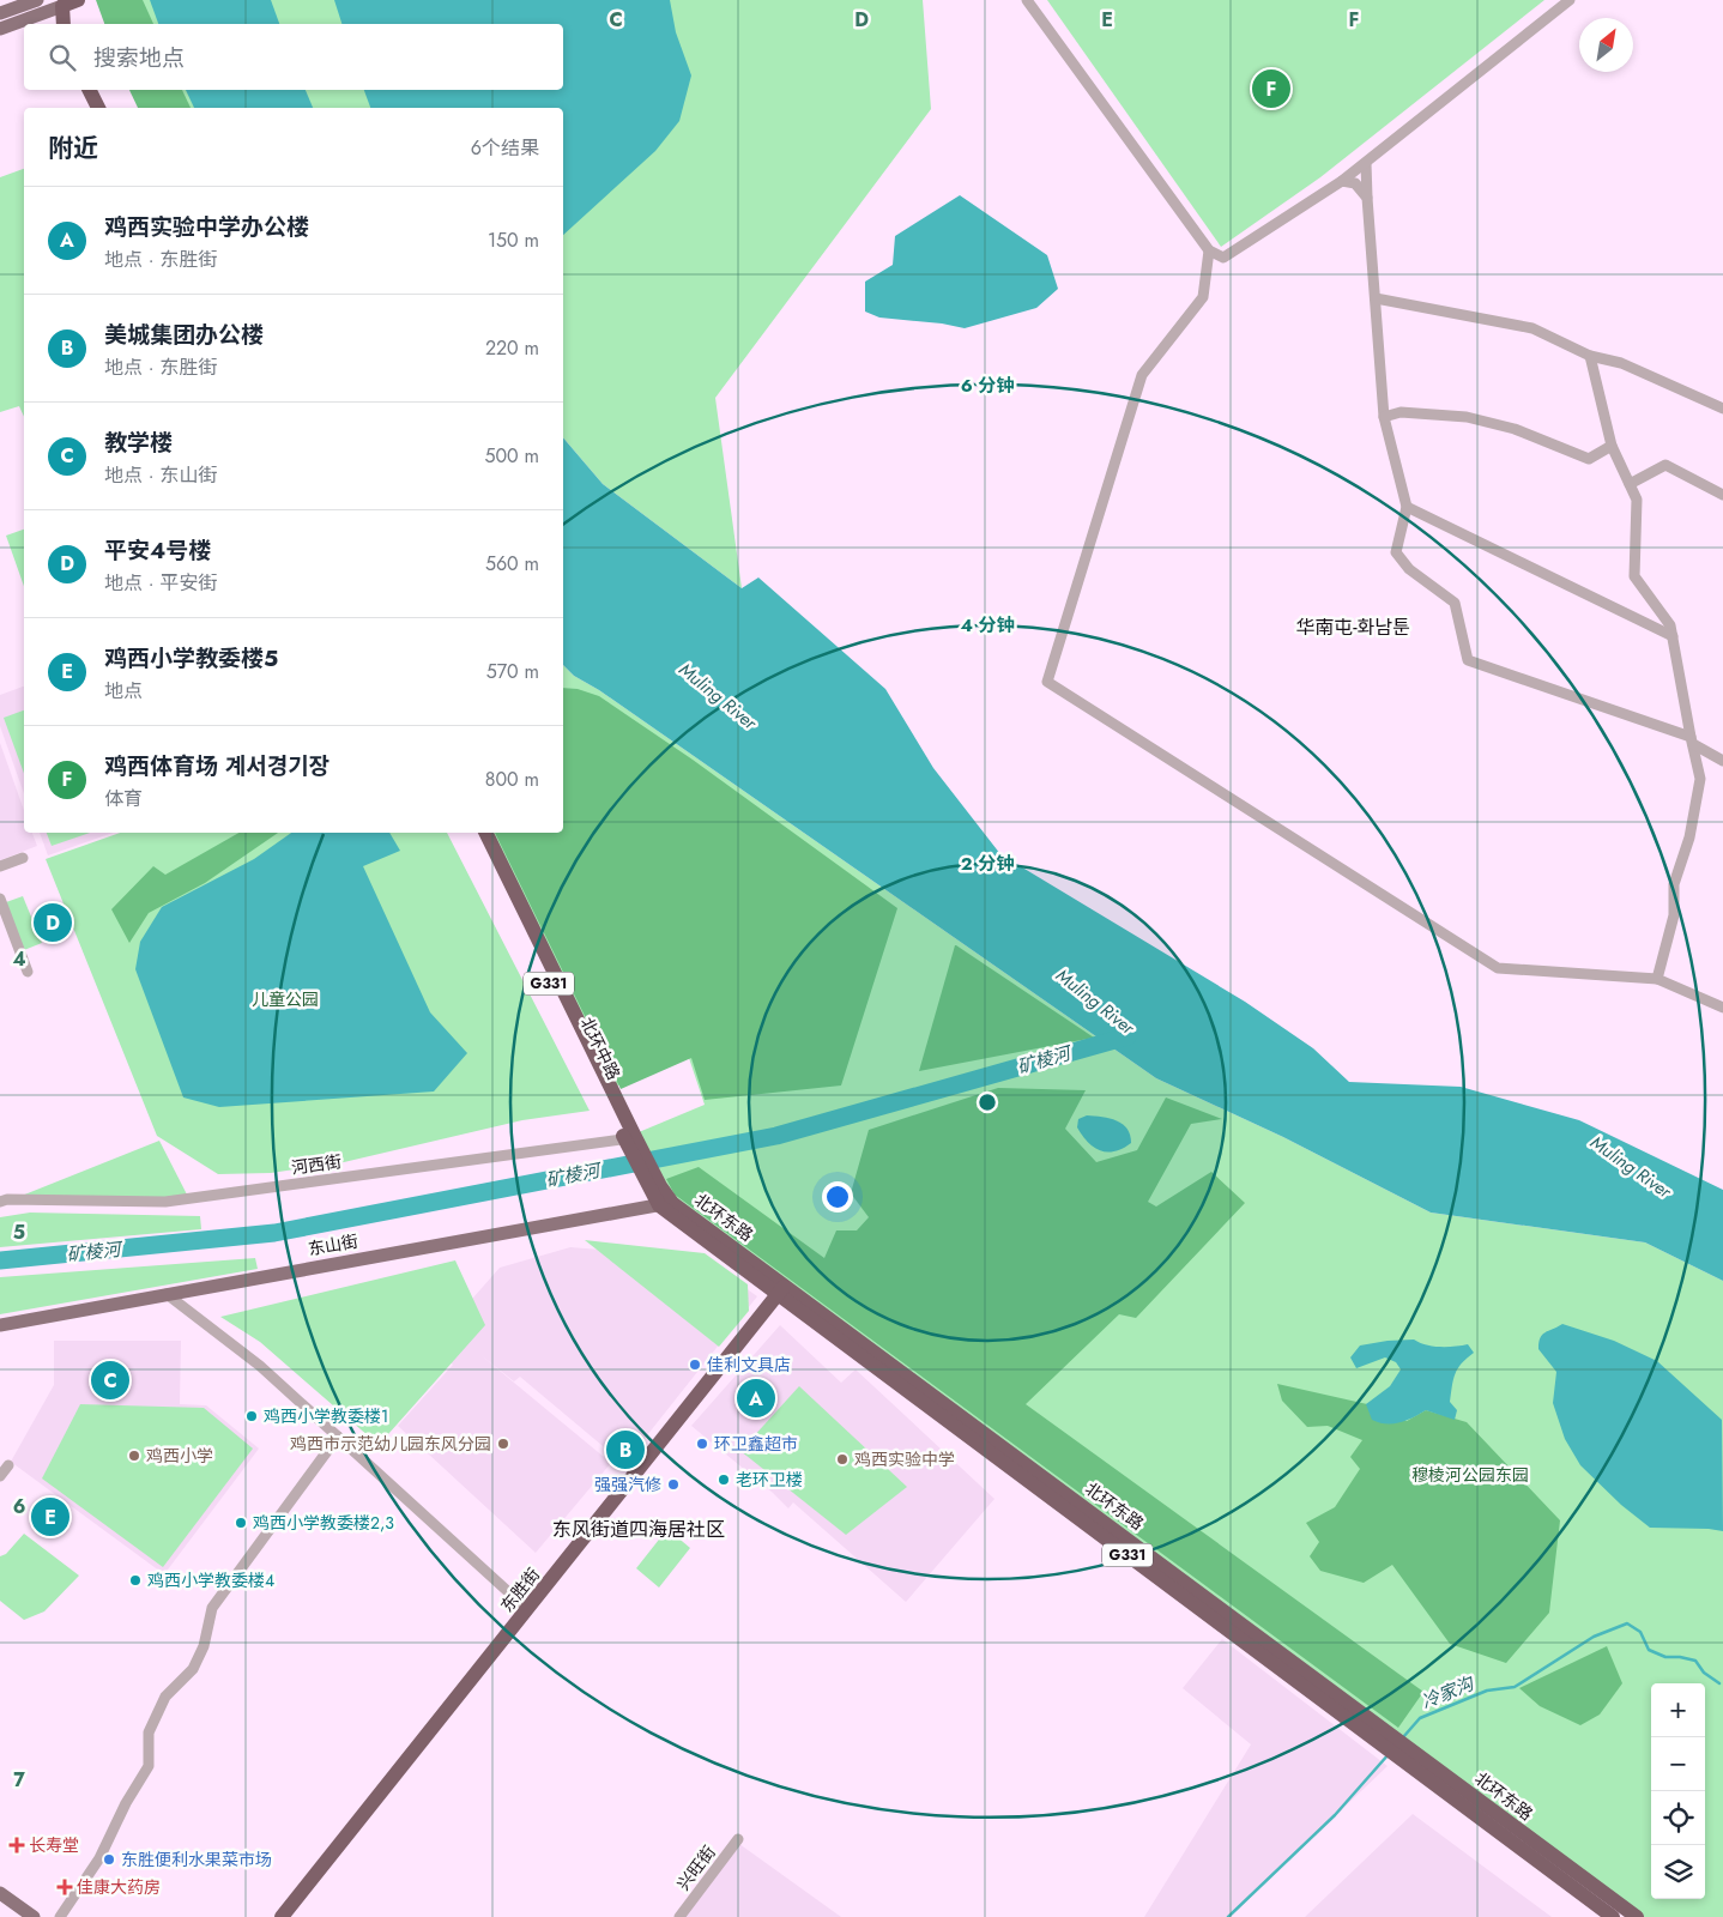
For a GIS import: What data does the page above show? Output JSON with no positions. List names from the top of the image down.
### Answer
{
  "streets": {
    "highway": [
      "G331",
      "北环中路",
      "北环东路",
      "东胜街"
    ],
    "main road": ["东山街"],
    "street": ["河西街", "兴旺街"]
  },
  "crossings": [
    ["北环中路", "河西街"],
    ["北环中路", "北环东路"],
    ["北环东路", "东山街"],
    ["北环东路", "东胜街"]
  ],
  "districts": ["华南屯-화남툰", "东风街道四海居社区"],
  "water": ["Muling River", "矿棱河", "冷家沟"],
  "parks": ["儿童公园", "穆棱河公园东园"],
  "places": {
    "other": [
      "佳利文具店",
      "鸡西小学教委楼1",
      "鸡西市示范幼儿园东风分园",
      "环卫鑫超市",
      "鸡西小学",
      "鸡西实验中学",
      "老环卫楼",
      "强强汽修",
      "鸡西小学教委楼2,3",
      "鸡西小学教委楼4",
      "东胜便利水果菜市场"
    ],
    "health": ["长寿堂", "佳康大药房"]
  },
  "north": "top right",
  "page": {
    "search": "搜索地点",
    "pins": [
      "F",
      "D",
      "C",
      "A",
      "B",
      "E"
    ],
    "heading": ["附近", "6个结果"],
    "list": [
      {
        "mark": "A",
        "name": "鸡西实验中学办公楼",
        "note": "地点 · 东胜街",
        "value": "150 m"
      },
      {
        "mark": "B",
        "name": "美城集团办公楼",
        "note": "地点 · 东胜街",
        "value": "220 m"
      },
      {
        "mark": "C",
        "name": "教学楼",
        "note": "地点 · 东山街",
        "value": "500 m"
      },
      {
        "mark": "D",
        "name": "平安4号楼",
        "note": "地点 · 平安街",
        "value": "560 m"
      },
      {
        "mark": "E",
        "name": "鸡西小学教委楼5",
        "note": "地点",
        "value": "570 m"
      },
      {
        "mark": "F",
        "name": "鸡西体育场 계서경기장",
        "note": "体育",
        "value": "800 m"
      }
    ],
    "map_buttons": ["+", "−"]
  },
  "grid": {
    "columns": [
      "C",
      "D",
      "E",
      "F"
    ],
    "rows": [
      "4",
      "5",
      "6",
      "7"
    ]
  },
  "rings": ["6 分钟", "4 分钟", "2 分钟"]
}
